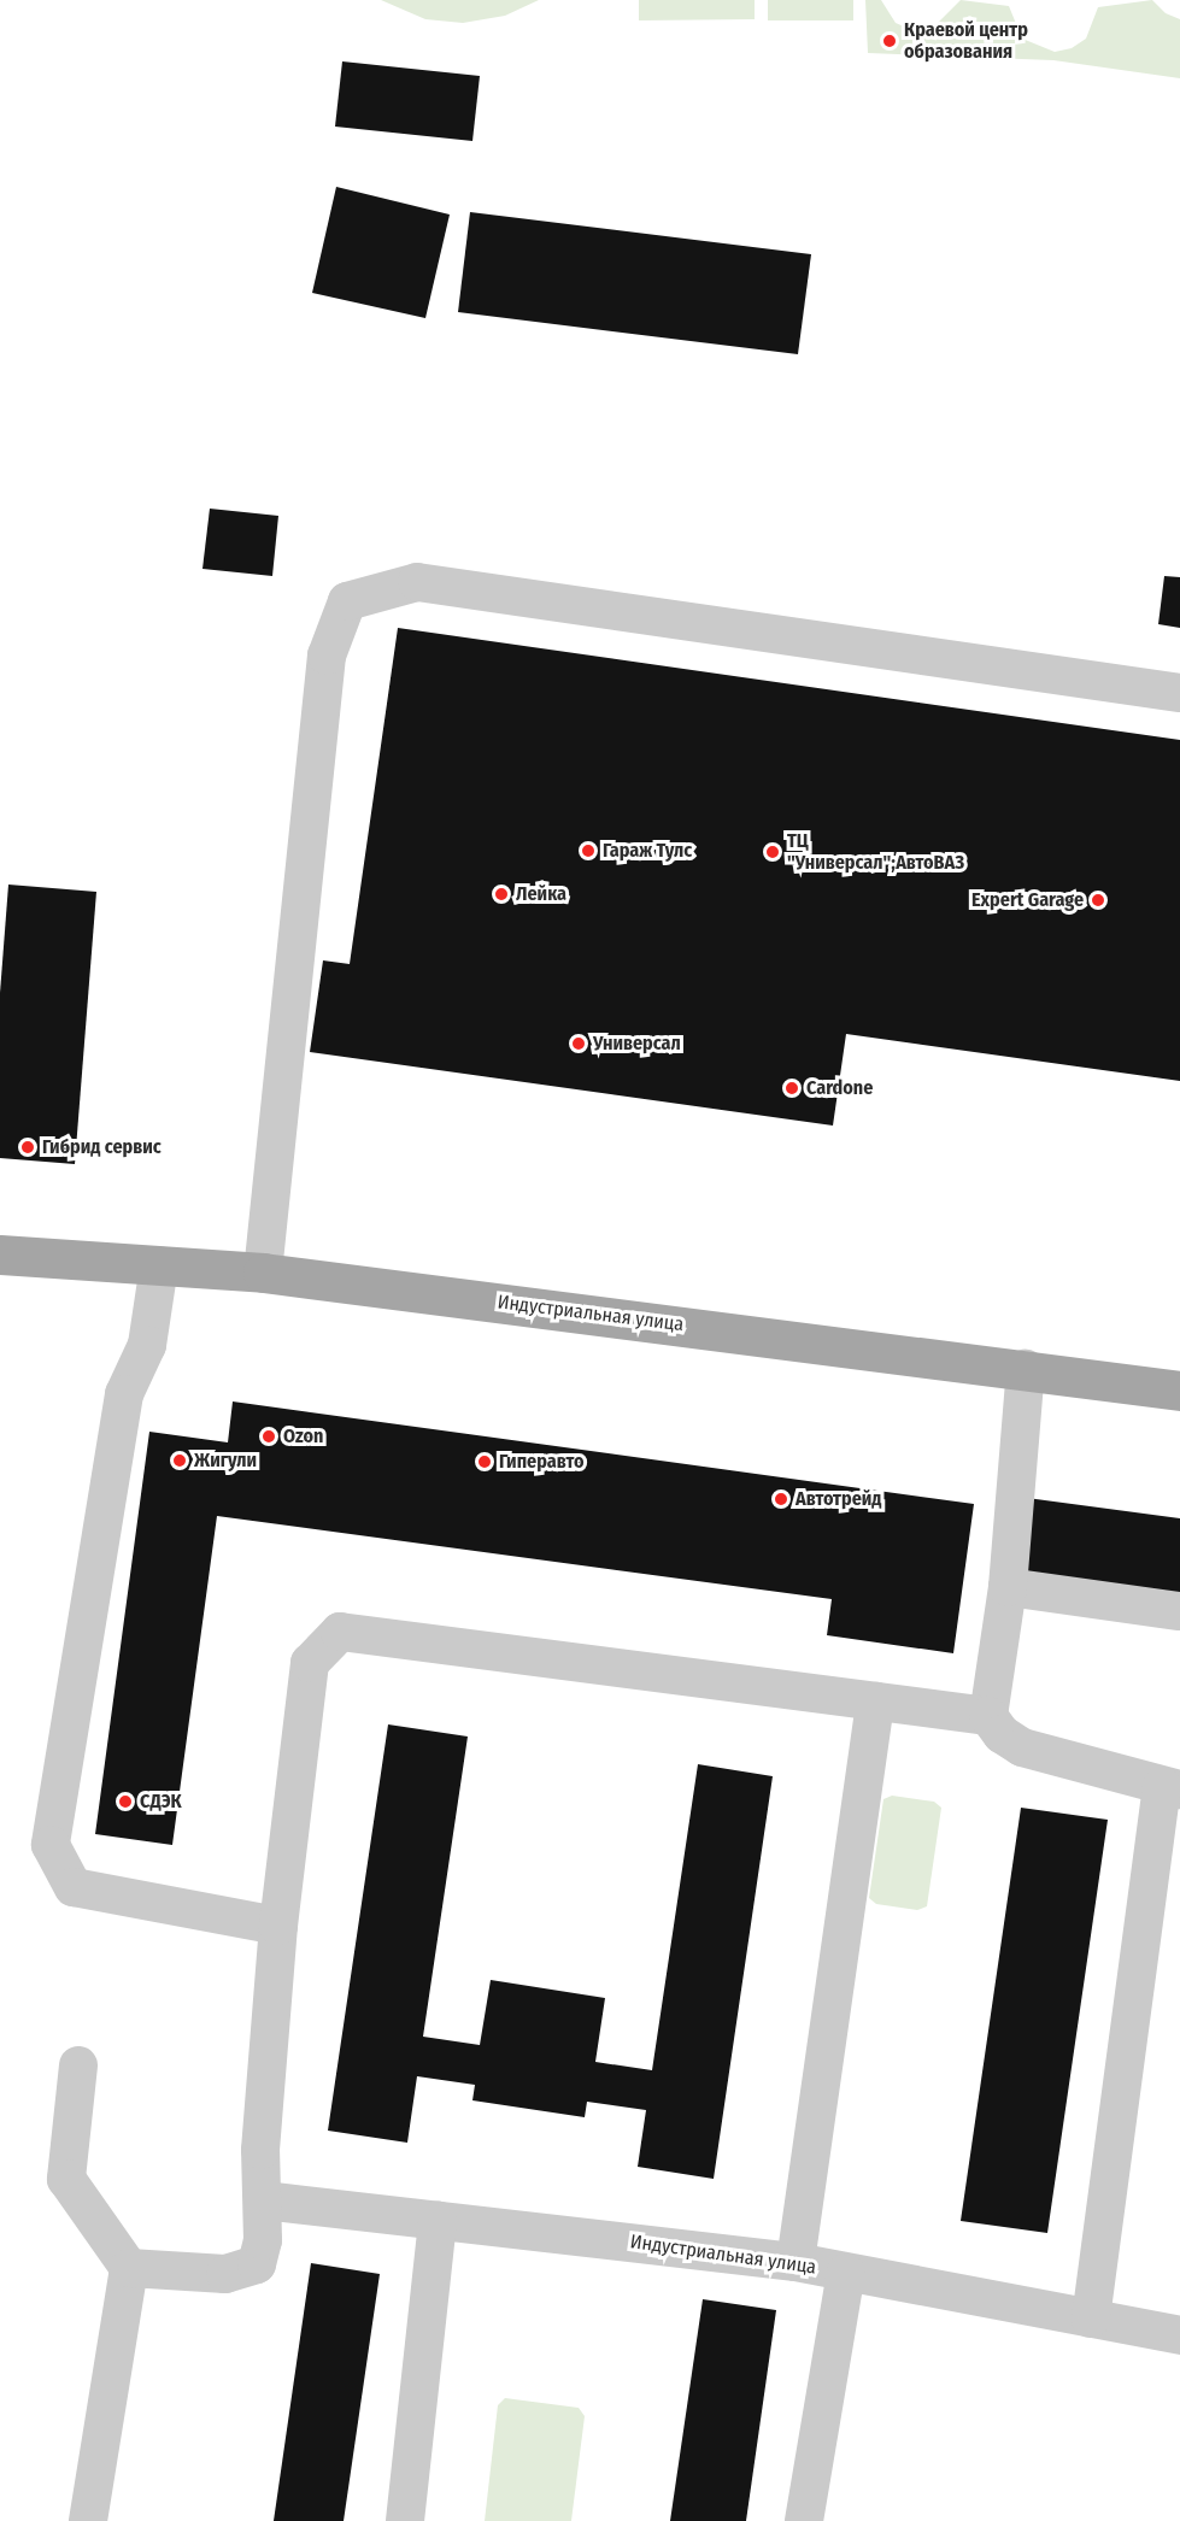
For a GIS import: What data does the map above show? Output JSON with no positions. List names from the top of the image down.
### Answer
{
  "streets": {
    "main road": ["Индустриальная улица"]
  },
  "places": [
    "Краевой центр образования",
    "Гараж Тулс",
    "ТЦ \"Универсал\";АвтоВАЗ",
    "Лейка",
    "Expert Garage",
    "Универсал",
    "Cardone",
    "Гибрид сервис",
    "Ozon",
    "Жигули",
    "Гиперавто",
    "Автотрейд",
    "СДЭК"
  ]
}
